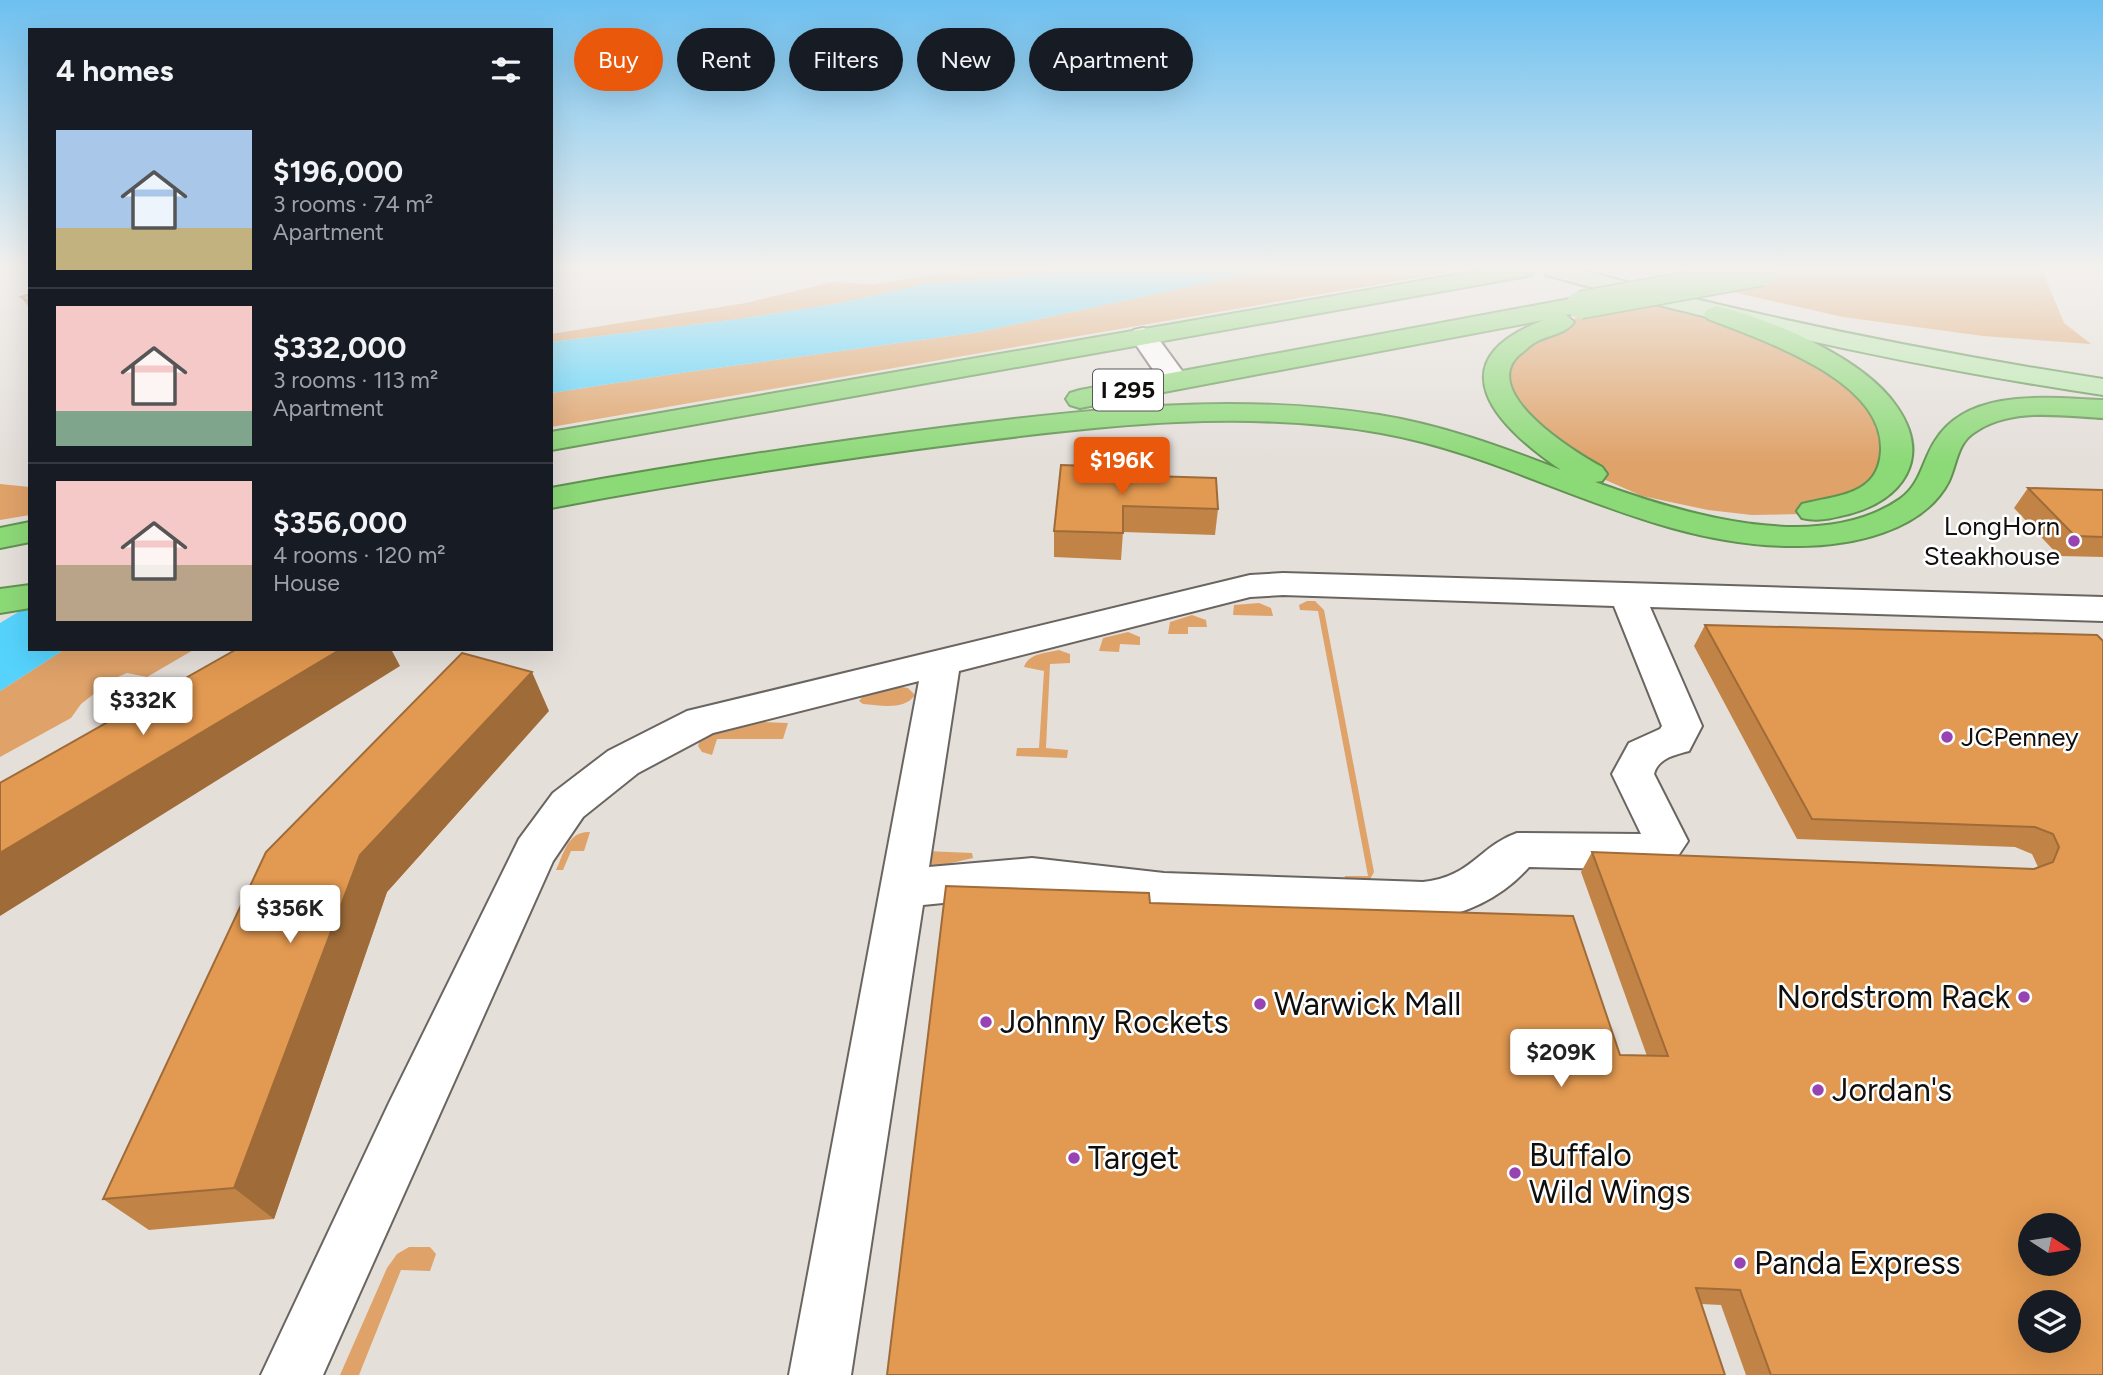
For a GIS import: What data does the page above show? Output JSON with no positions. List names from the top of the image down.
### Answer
{
  "streets": {
    "highway": ["I 295"]
  },
  "places": [
    "LongHorn Steakhouse",
    "JCPenney",
    "Nordstrom Rack",
    "Warwick Mall",
    "Johnny Rockets",
    "Jordan's",
    "Target",
    "Buffalo Wild Wings",
    "Panda Express"
  ],
  "north": "right",
  "page": {
    "chip": [
      "Buy",
      "Rent",
      "Filters",
      "New",
      "Apartment"
    ],
    "heading": "4 homes",
    "list": [
      {
        "name": "$196,000",
        "note": "3 rooms · 74 m² · Apartment"
      },
      {
        "name": "$332,000",
        "note": "3 rooms · 113 m² · Apartment"
      },
      {
        "name": "$356,000",
        "note": "4 rooms · 120 m² · House"
      }
    ],
    "price": [
      "$196K",
      "$332K",
      "$356K",
      "$209K"
    ]
  }
}
